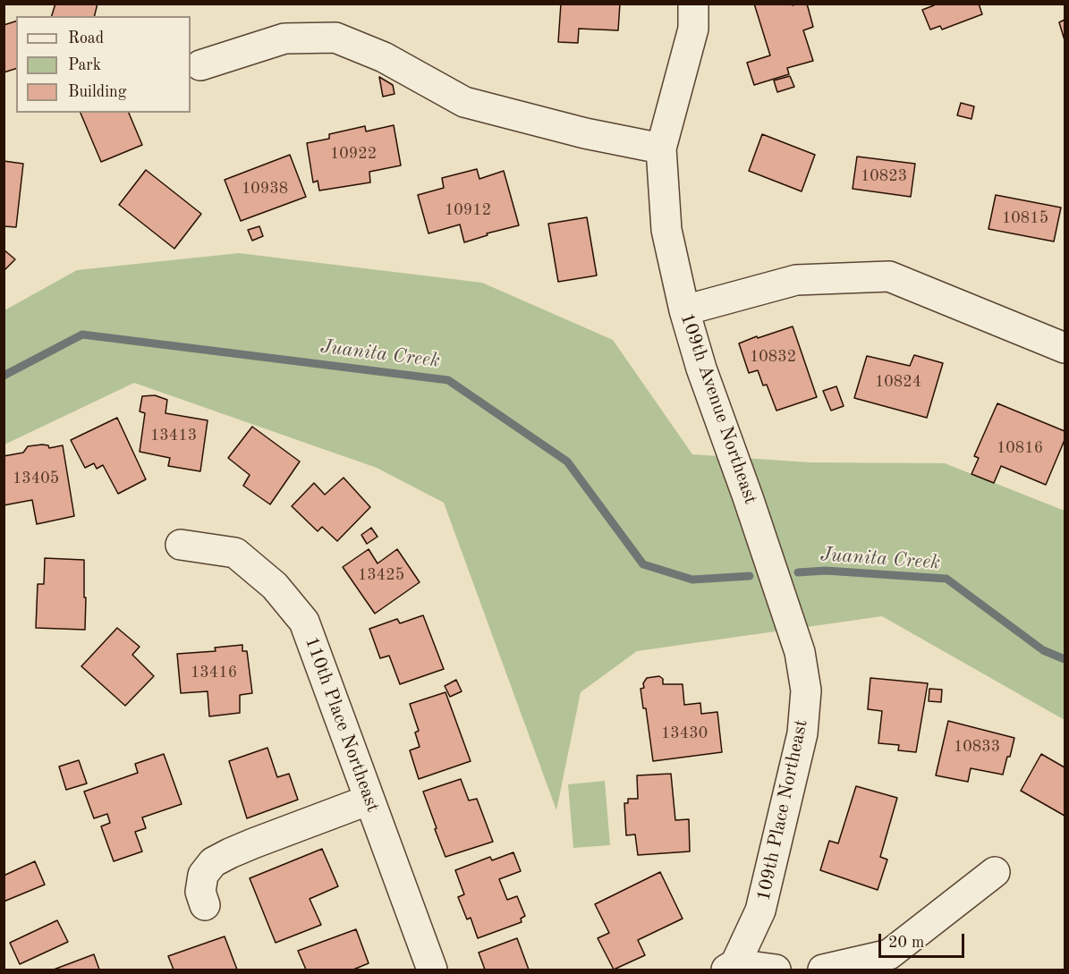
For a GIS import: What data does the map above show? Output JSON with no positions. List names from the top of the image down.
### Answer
{
  "streets": {
    "street": ["109th Avenue Northeast", "110th Place Northeast", "109th Place Northeast"]
  },
  "crossings": [
    ["109th Avenue Northeast", "109th Place Northeast"]
  ],
  "water": ["Juanita Creek"],
  "house_numbers": [
    "10922",
    "10823",
    "10938",
    "10912",
    "10815",
    "10832",
    "10824",
    "13413",
    "10816",
    "13405",
    "13425",
    "13416",
    "13430",
    "10833"
  ],
  "legend": ["Road", "Park", "Building"],
  "scale_bar": "20 m"
}
